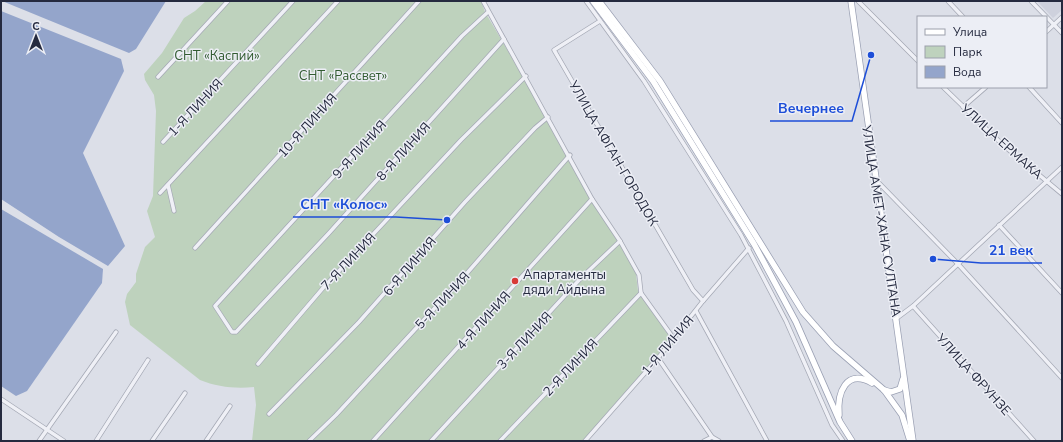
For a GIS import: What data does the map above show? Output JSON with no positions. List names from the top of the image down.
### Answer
{
  "streets": {
    "main road": ["УЛИЦА АМЕТ-ХАНА СУЛТАНА"],
    "street": [
      "1-Я ЛИНИЯ",
      "10-Я ЛИНИЯ",
      "УЛИЦА ЕРМАКА",
      "9-Я ЛИНИЯ",
      "8-Я ЛИНИЯ",
      "УЛИЦА АФГАН-ГОРОДОК",
      "7-Я ЛИНИЯ",
      "6-Я ЛИНИЯ",
      "5-Я ЛИНИЯ",
      "4-Я ЛИНИЯ",
      "3-Я ЛИНИЯ",
      "2-Я ЛИНИЯ",
      "УЛИЦА ФРУНЗЕ"
    ]
  },
  "crossings": [
    ["1-Я ЛИНИЯ", "УЛИЦА АФГАН-ГОРОДОК"],
    ["9-Я ЛИНИЯ", "8-Я ЛИНИЯ"]
  ],
  "parks": ["СНТ «Каспий»", "СНТ «Рассвет»"],
  "places": [
    "Вечернее",
    "СНТ «Колос»",
    "21 век",
    "Апартаменты дяди Айдына"
  ],
  "legend": ["Улица", "Парк", "Вода"],
  "north": "top"
}
